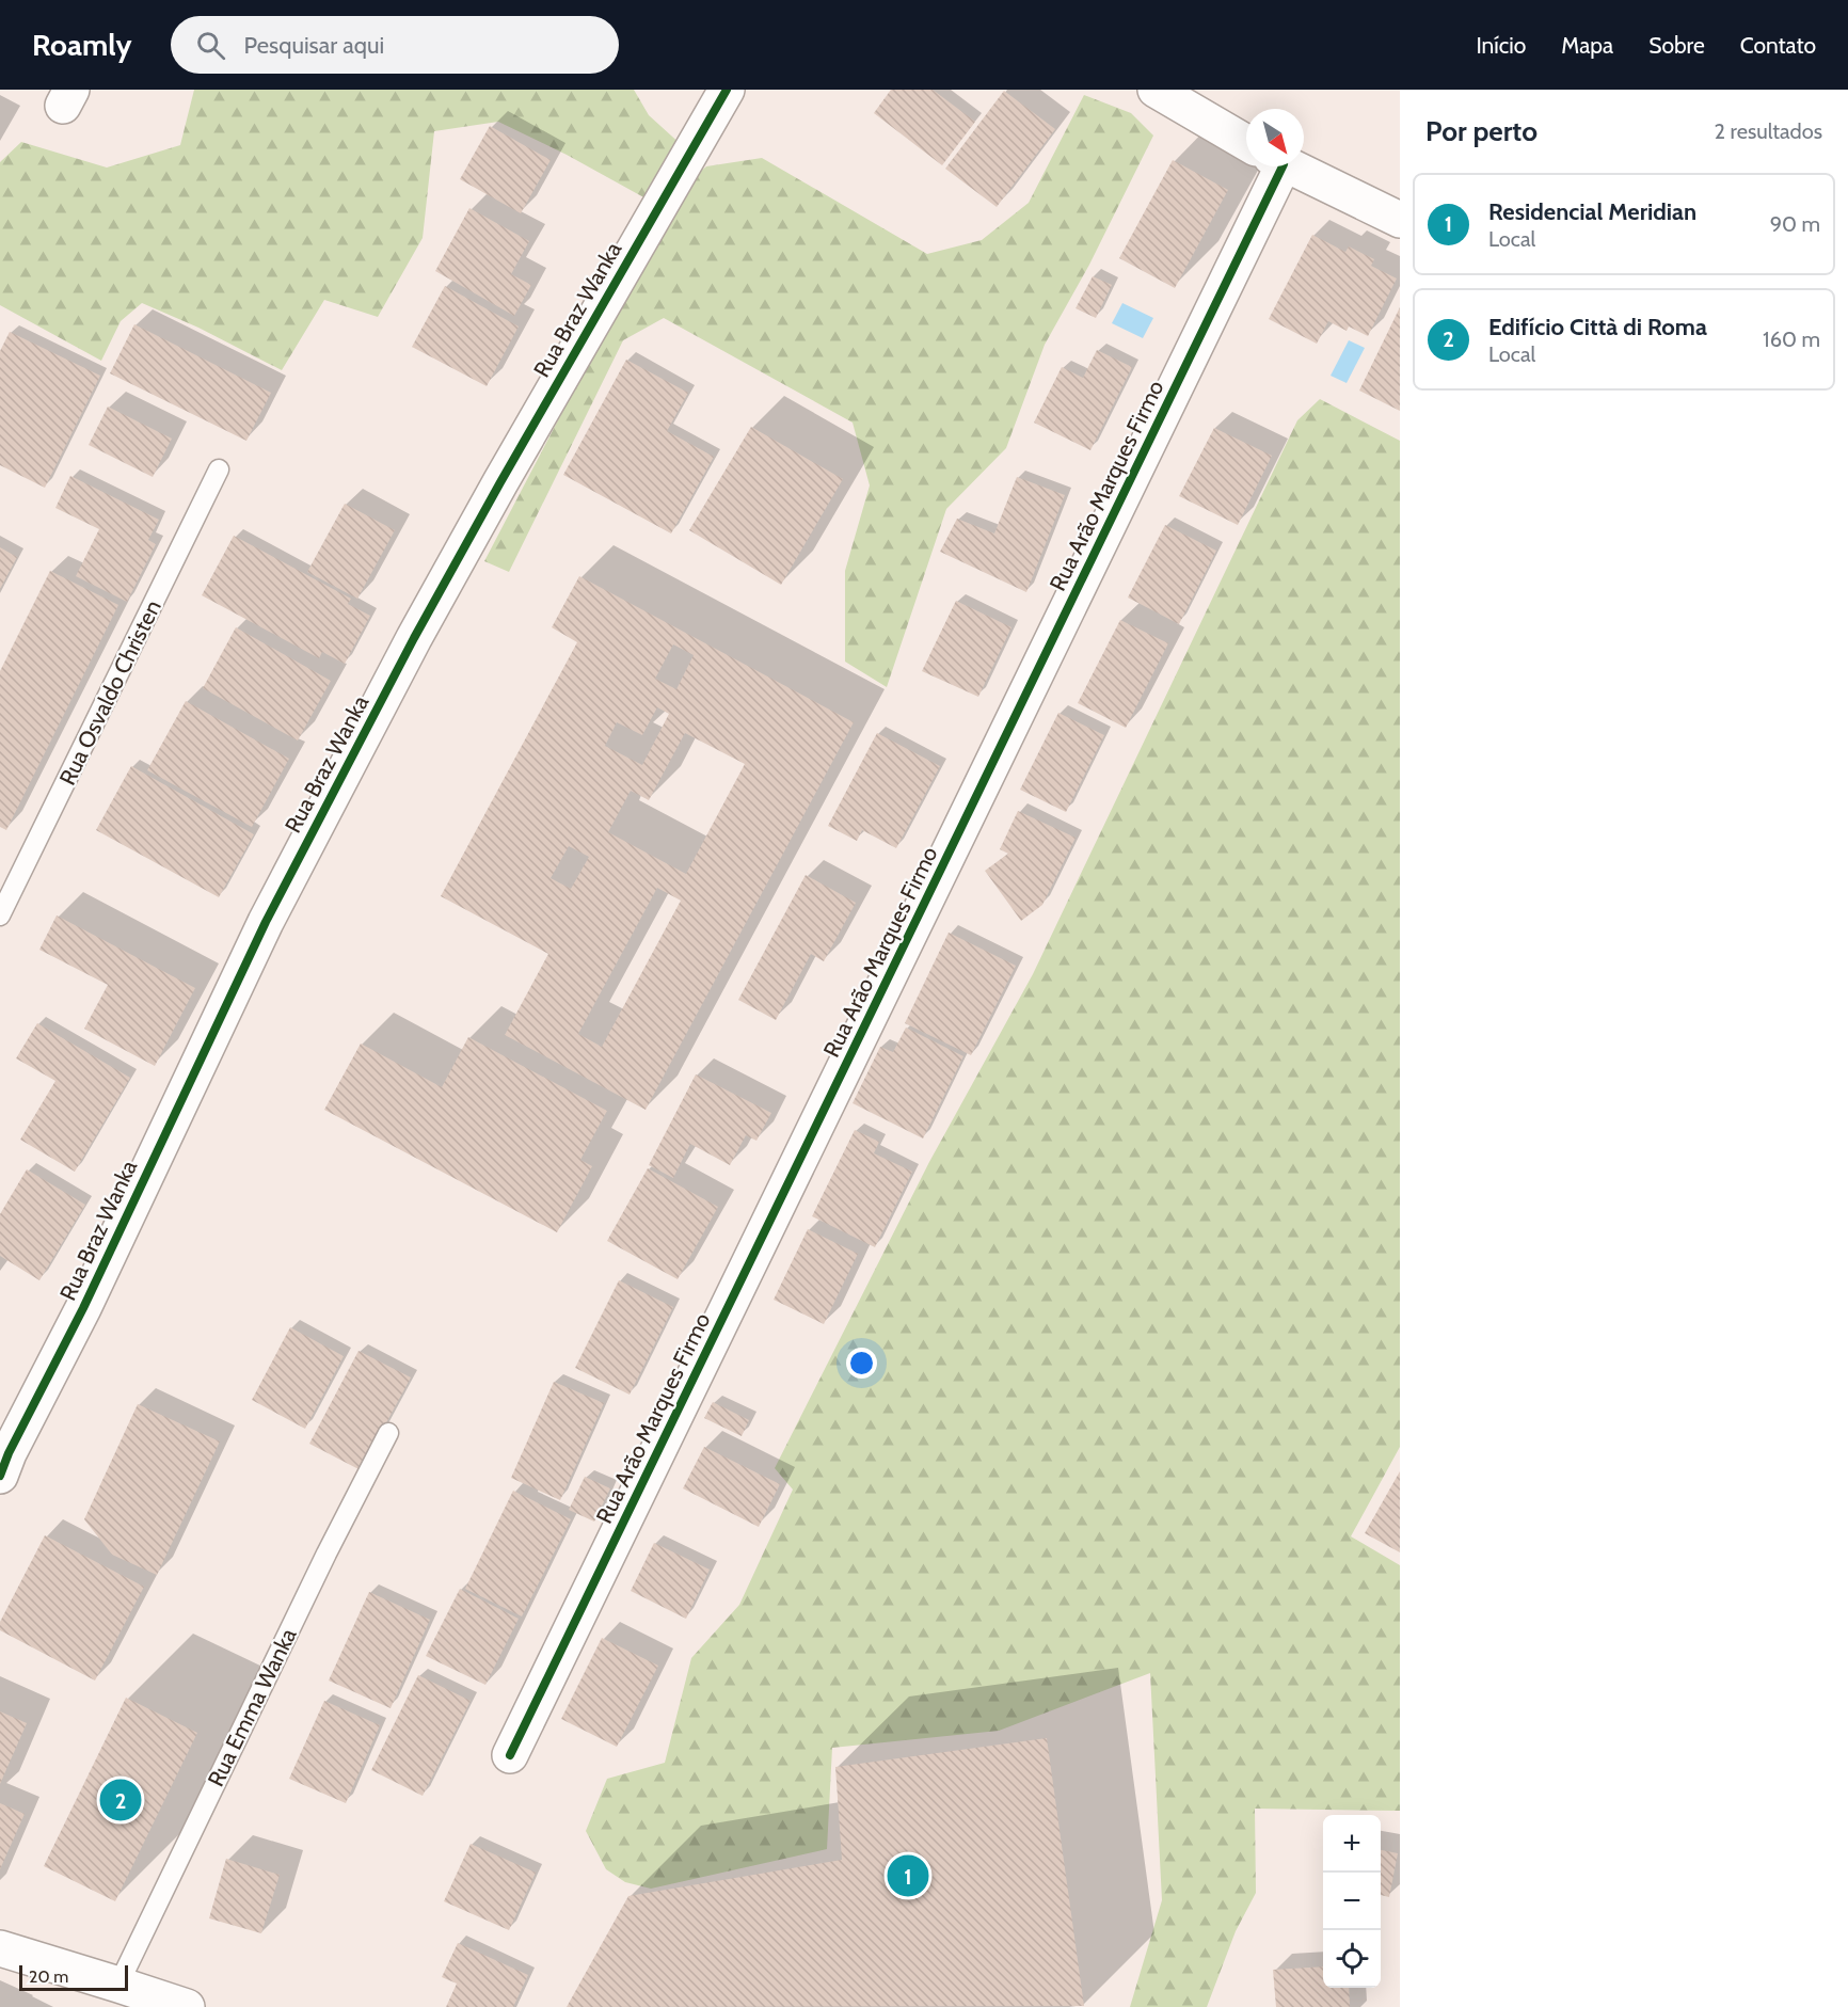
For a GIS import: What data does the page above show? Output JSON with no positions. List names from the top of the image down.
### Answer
{
  "streets": {
    "street": ["Rua Braz Wanka", "Rua Arão Marques Firmo"],
    "lane": ["Rua Osvaldo Christen", "Rua Emma Wanka"]
  },
  "scale_bar": "20 m",
  "north": "bottom right",
  "page": {
    "header": "Roamly",
    "search": "Pesquisar aqui",
    "nav": [
      "Início",
      "Mapa",
      "Sobre",
      "Contato"
    ],
    "heading": ["Por perto", "2 resultados"],
    "list": [
      {
        "mark": "1",
        "name": "Residencial Meridian",
        "note": "Local",
        "value": "90 m"
      },
      {
        "mark": "2",
        "name": "Edifício Città di Roma",
        "note": "Local",
        "value": "160 m"
      }
    ],
    "pins": ["2", "1"],
    "map_buttons": ["+", "−"],
    "scale": "20 m"
  }
}
